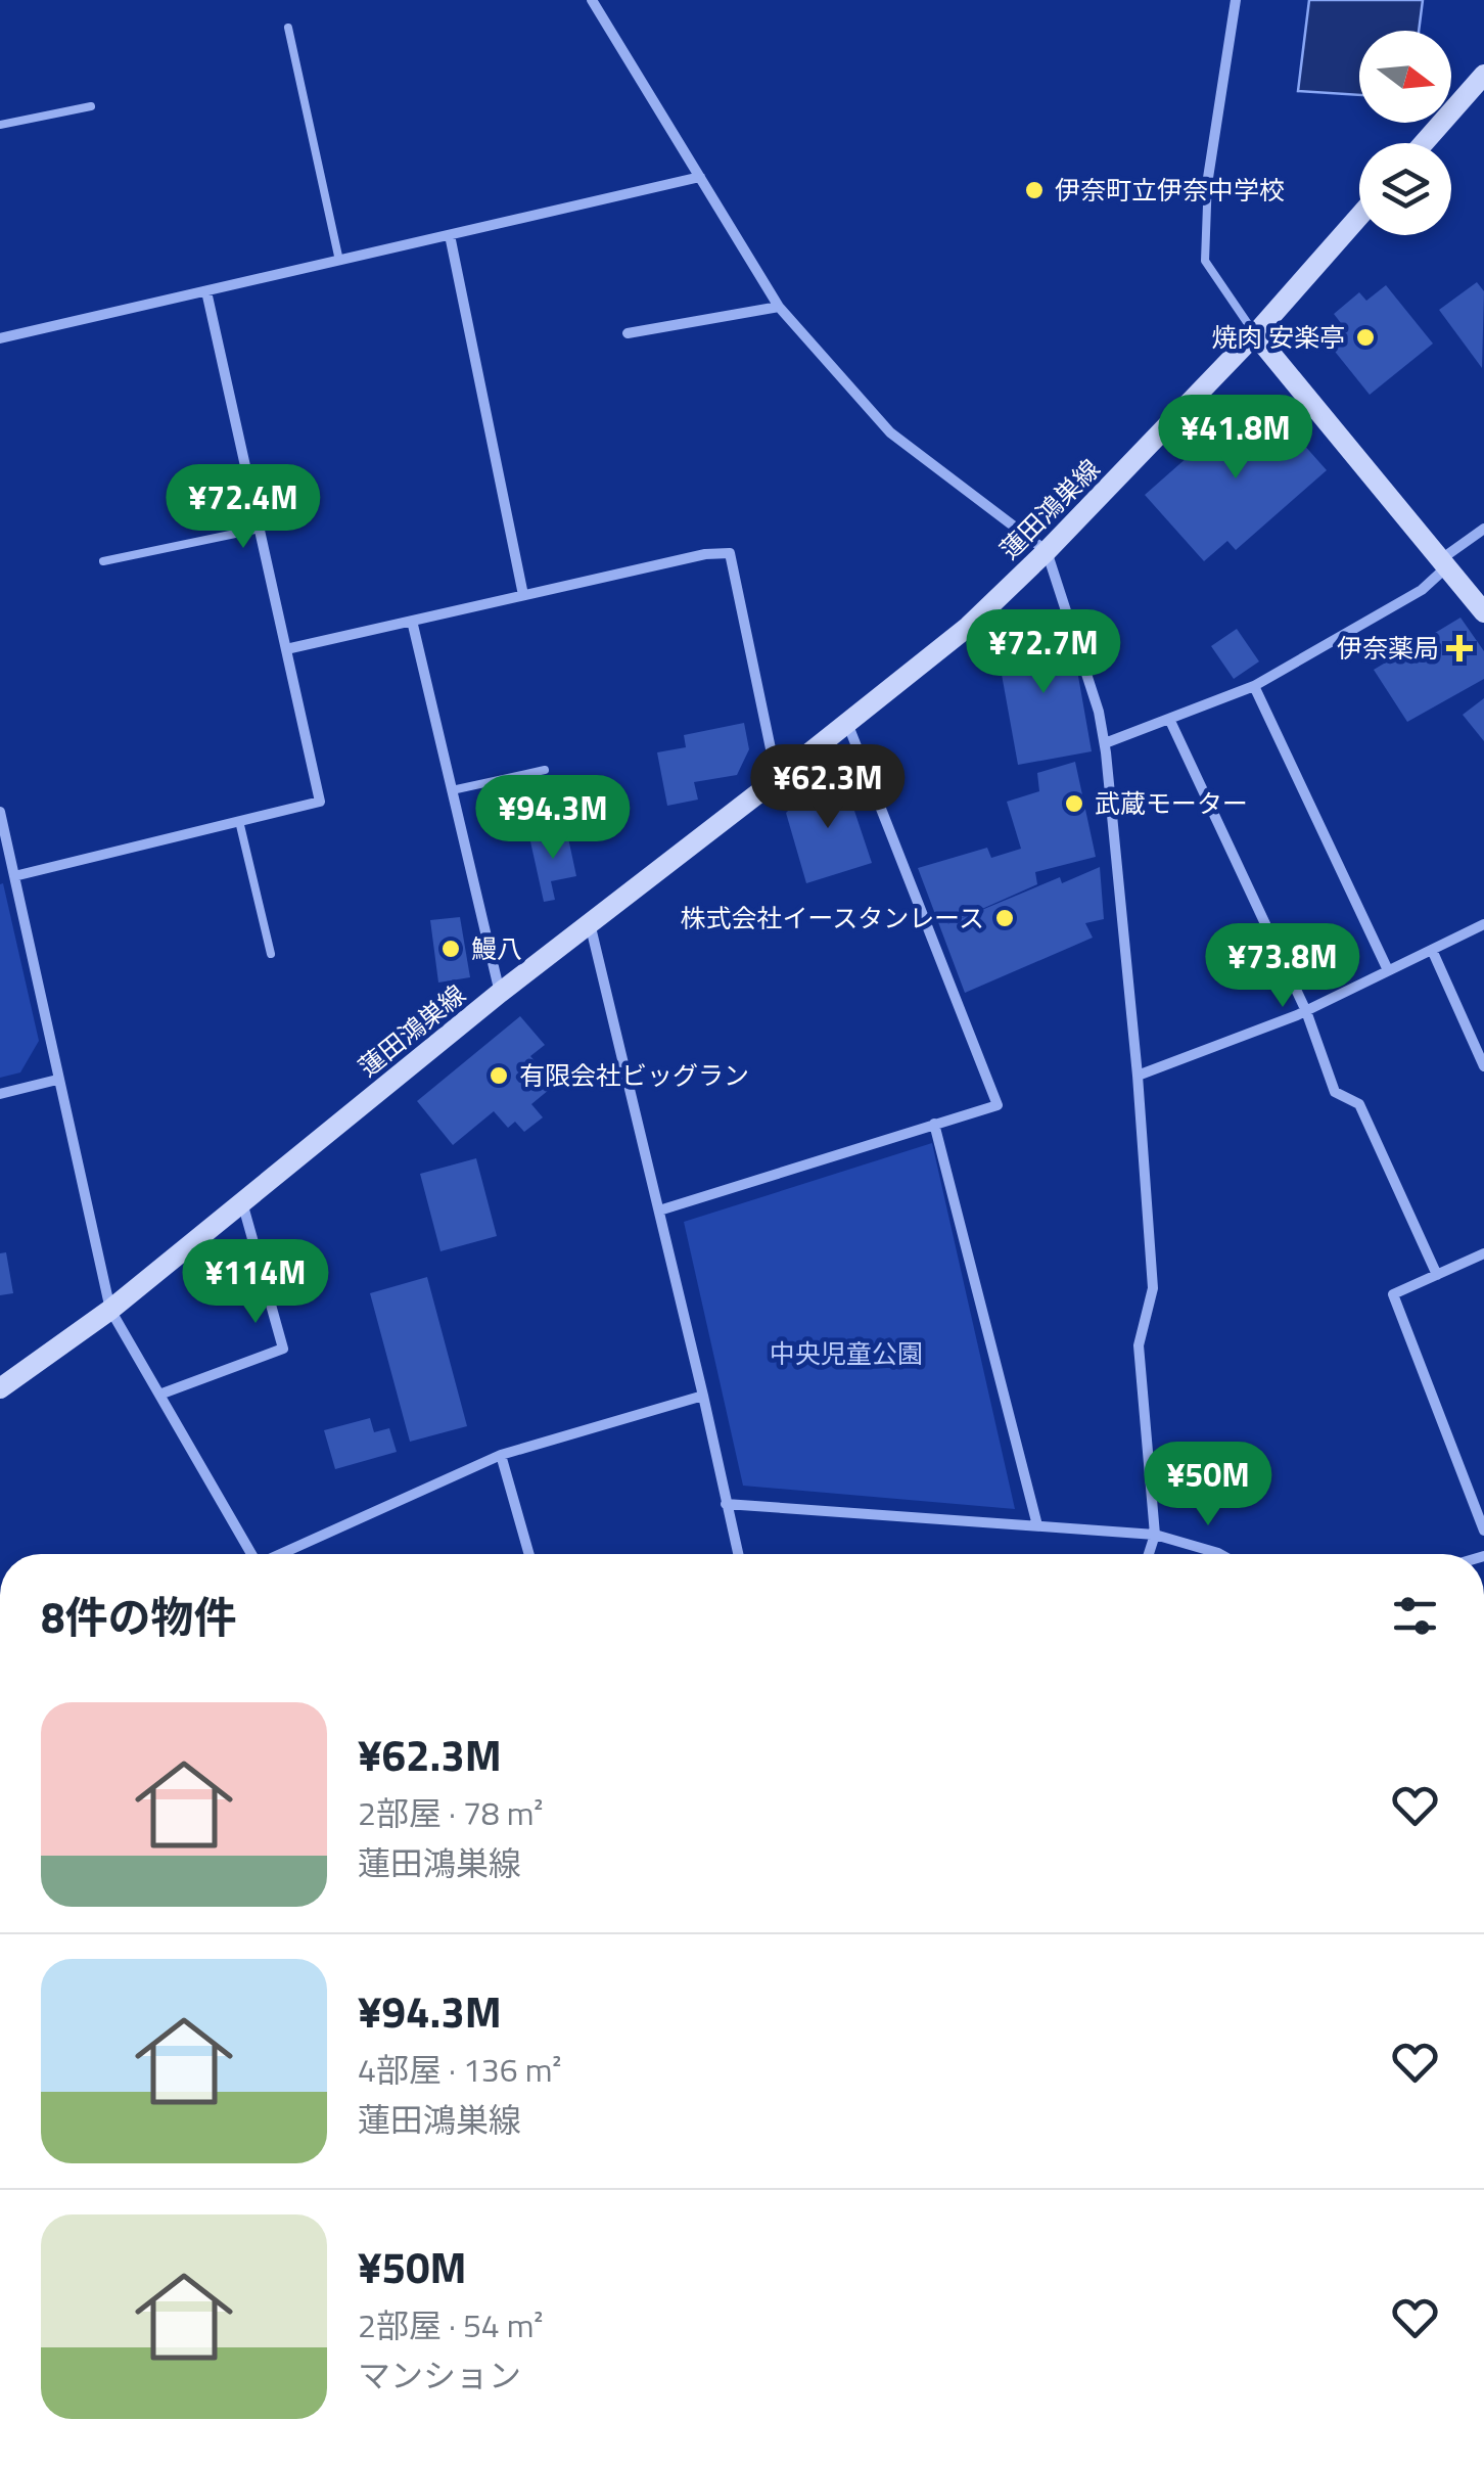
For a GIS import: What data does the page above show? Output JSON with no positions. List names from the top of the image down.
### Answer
{
  "streets": {
    "main road": ["蓮田鴻巣線"]
  },
  "parks": ["中央児童公園"],
  "places": {
    "other": [
      "伊奈町立伊奈中学校",
      "焼肉 安楽亭",
      "武蔵モーター",
      "株式会社イースタンレース",
      "鰻八",
      "有限会社ビッグラン"
    ],
    "health": ["伊奈薬局"]
  },
  "north": "right",
  "page": {
    "price": [
      "¥41.8M",
      "¥72.4M",
      "¥72.7M",
      "¥62.3M",
      "¥94.3M",
      "¥73.8M",
      "¥114M",
      "¥50M"
    ],
    "heading": "8件の物件",
    "list": [
      {
        "name": "¥62.3M",
        "note": "2部屋 · 78 m² · 蓮田鴻巣線"
      },
      {
        "name": "¥94.3M",
        "note": "4部屋 · 136 m² · 蓮田鴻巣線"
      },
      {
        "name": "¥50M",
        "note": "2部屋 · 54 m² · マンション"
      }
    ]
  }
}
